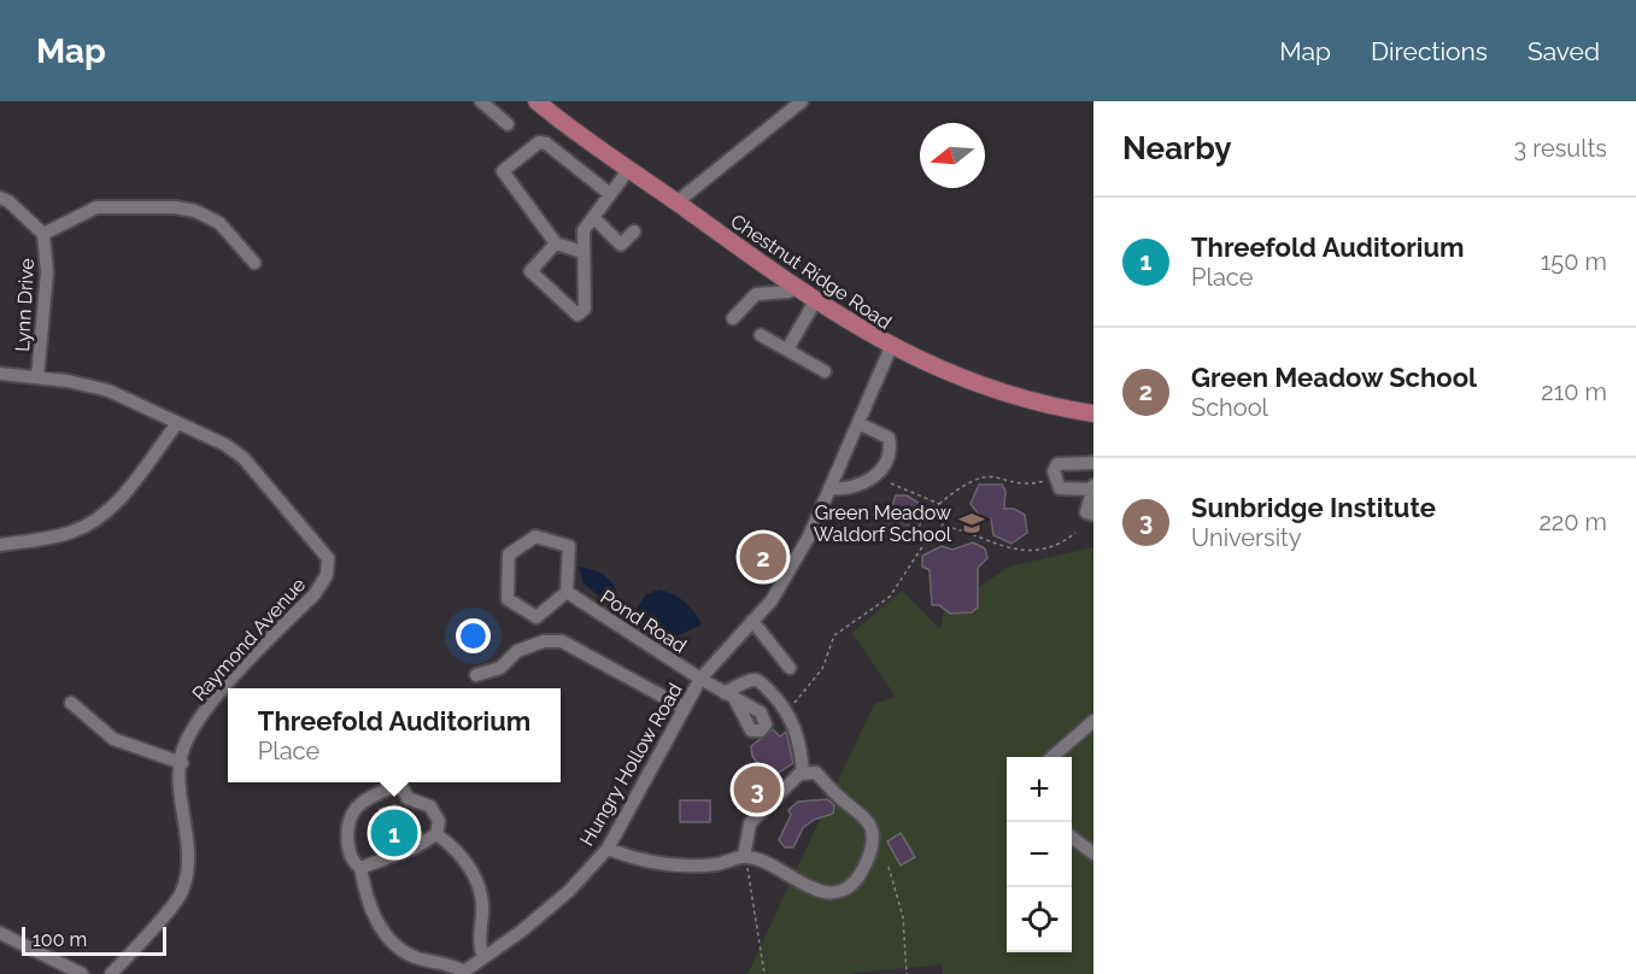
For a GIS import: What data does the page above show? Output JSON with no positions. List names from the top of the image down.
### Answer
{
  "streets": {
    "main road": ["Chestnut Ridge Road"],
    "street": [
      "Lynn Drive",
      "Pond Road",
      "Raymond Avenue",
      "Hungry Hollow Road"
    ]
  },
  "crossings": [
    ["Chestnut Ridge Road", "Hungry Hollow Road"],
    ["Lynn Drive", "Raymond Avenue"],
    ["Pond Road", "Hungry Hollow Road"]
  ],
  "places": {
    "school or university": ["Green Meadow Waldorf School"]
  },
  "scale_bar": "100 m",
  "north": "left",
  "page": {
    "header": "Map",
    "nav": ["Map", "Directions", "Saved"],
    "heading": ["Nearby", "3 results"],
    "list": [
      {
        "mark": "1",
        "name": "Threefold Auditorium",
        "note": "Place",
        "value": "150 m"
      },
      {
        "mark": "2",
        "name": "Green Meadow School",
        "note": "School",
        "value": "210 m"
      },
      {
        "mark": "3",
        "name": "Sunbridge Institute",
        "note": "University",
        "value": "220 m"
      }
    ],
    "pins": ["2", "3", "1"],
    "popup": ["Threefold Auditorium", "Place"],
    "map_buttons": ["+", "−"],
    "scale": "100 m"
  }
}
